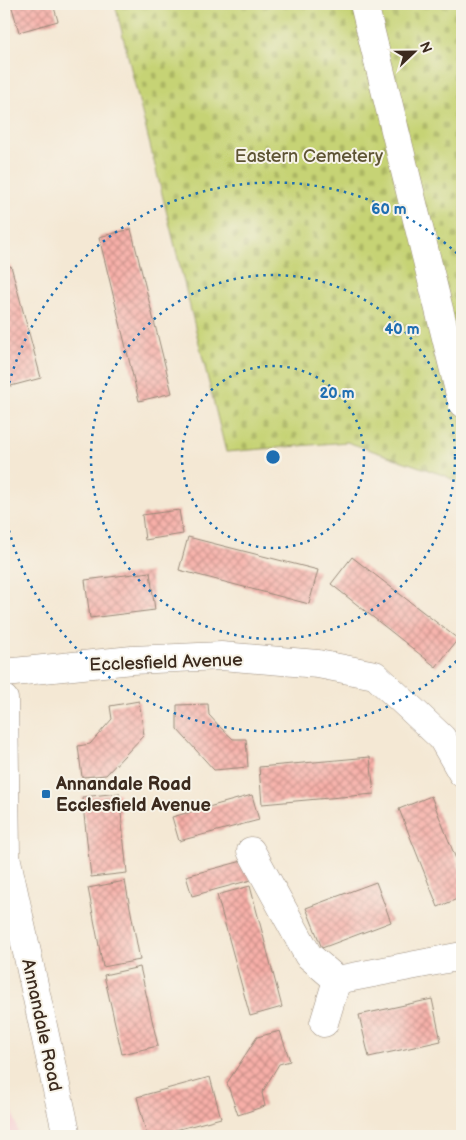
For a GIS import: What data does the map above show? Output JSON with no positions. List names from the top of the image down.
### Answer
{
  "streets": {
    "street": ["Ecclesfield Avenue", "Annandale Road"]
  },
  "parks": ["Eastern Cemetery"],
  "places": {
    "transit": ["Annandale Road Ecclesfield Avenue"]
  },
  "north": "right",
  "rings": ["60 m", "40 m", "20 m"]
}
